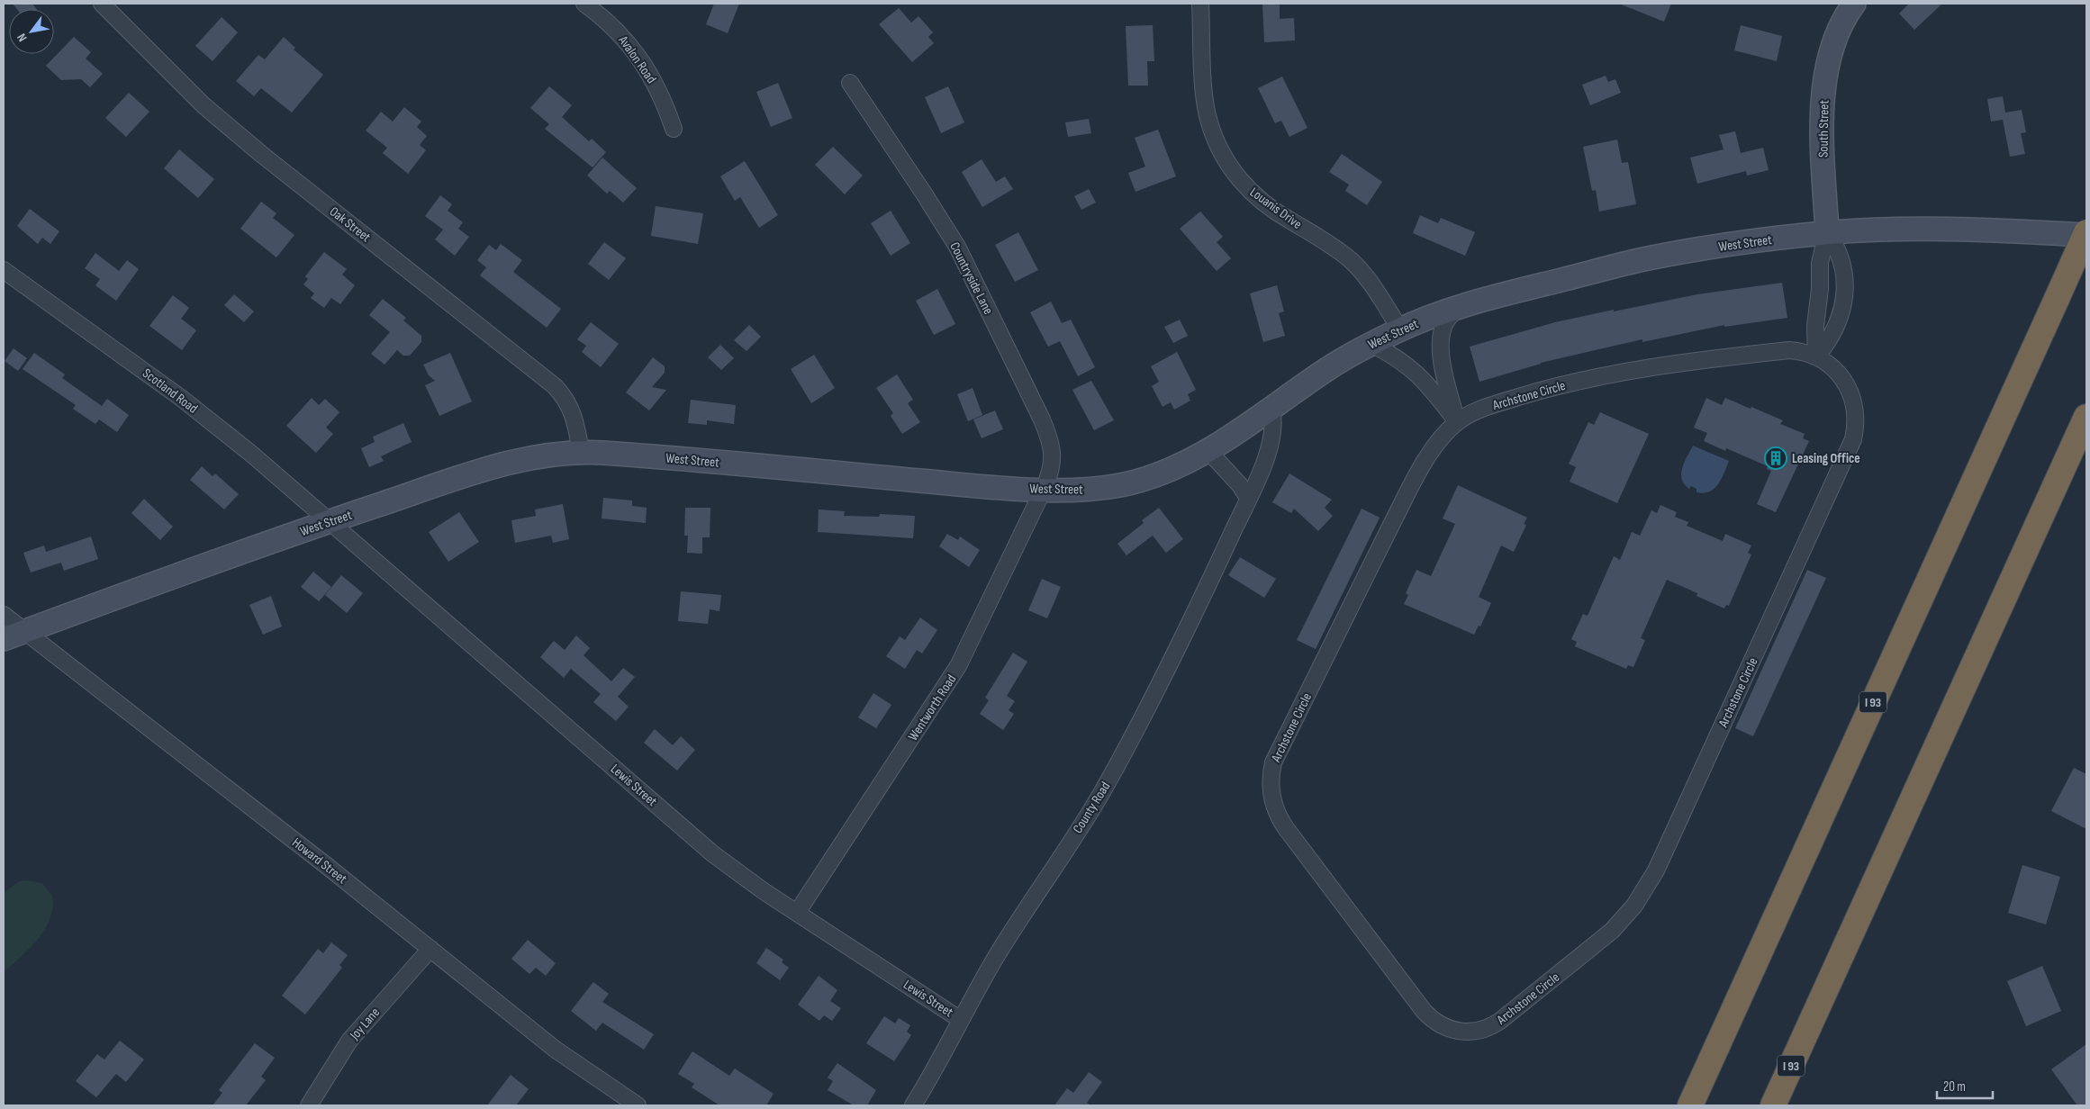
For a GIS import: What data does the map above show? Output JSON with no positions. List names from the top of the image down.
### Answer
{
  "streets": {
    "highway": ["I 93"],
    "main road": ["South Street", "West Street"],
    "street": [
      "Avalon Road",
      "Louanis Drive",
      "Oak Street",
      "Countryside Lane",
      "Scotland Road",
      "Archstone Circle",
      "Wentworth Road",
      "Lewis Street",
      "County Road",
      "Howard Street",
      "Joy Lane"
    ]
  },
  "crossings": [
    ["South Street", "West Street"],
    ["Louanis Drive", "West Street"],
    ["Oak Street", "West Street"],
    ["West Street", "Countryside Lane"],
    ["West Street", "Scotland Road"],
    ["West Street", "I 93"],
    ["West Street", "Wentworth Road"],
    ["West Street", "Lewis Street"],
    ["West Street", "County Road"],
    ["West Street", "Howard Street"],
    ["Countryside Lane", "Wentworth Road"],
    ["Scotland Road", "Lewis Street"],
    ["Wentworth Road", "Lewis Street"],
    ["Lewis Street", "County Road"],
    ["Howard Street", "Joy Lane"]
  ],
  "places": {
    "building": ["Leasing Office"]
  },
  "scale_bar": "20 m",
  "north": "bottom left"
}
